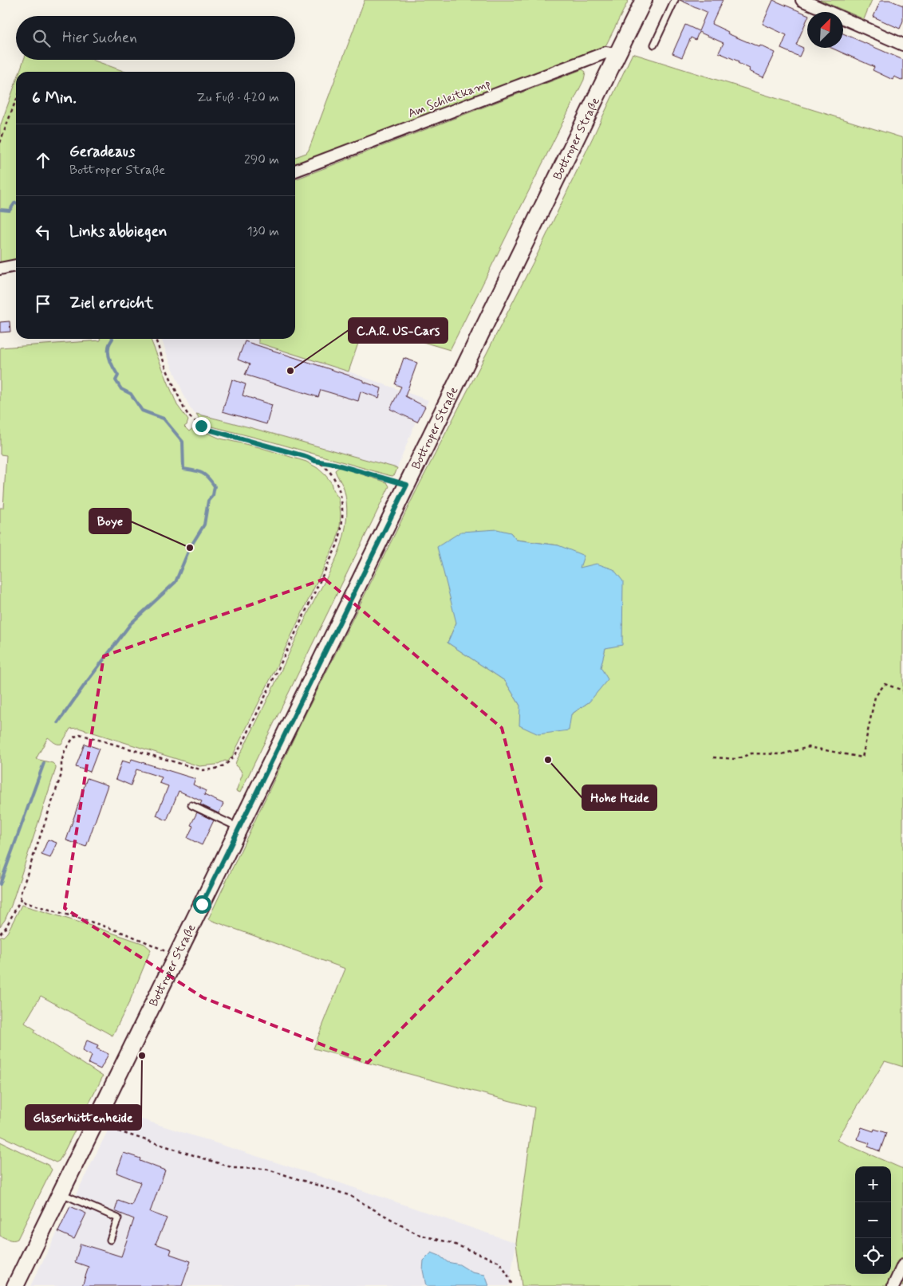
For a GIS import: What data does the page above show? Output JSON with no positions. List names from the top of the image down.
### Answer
{
  "streets": {
    "main road": ["Bottroper Straße"],
    "street": ["Am Schleitkamp"]
  },
  "crossings": [
    ["Am Schleitkamp", "Bottroper Straße"]
  ],
  "places": [
    "C.A.R. US-Cars",
    "Boye",
    "Hohe Heide",
    "Glaserhüttenheide"
  ],
  "north": "top right",
  "page": {
    "search": "Hier suchen",
    "heading": ["6 Min.", "Zu Fuß · 420 m"],
    "list": [
      ["Geradeaus", "Bottroper Straße", "290 m"],
      ["Links abbiegen", "130 m"],
      "Ziel erreicht"
    ],
    "map_buttons": ["+", "−"]
  }
}
